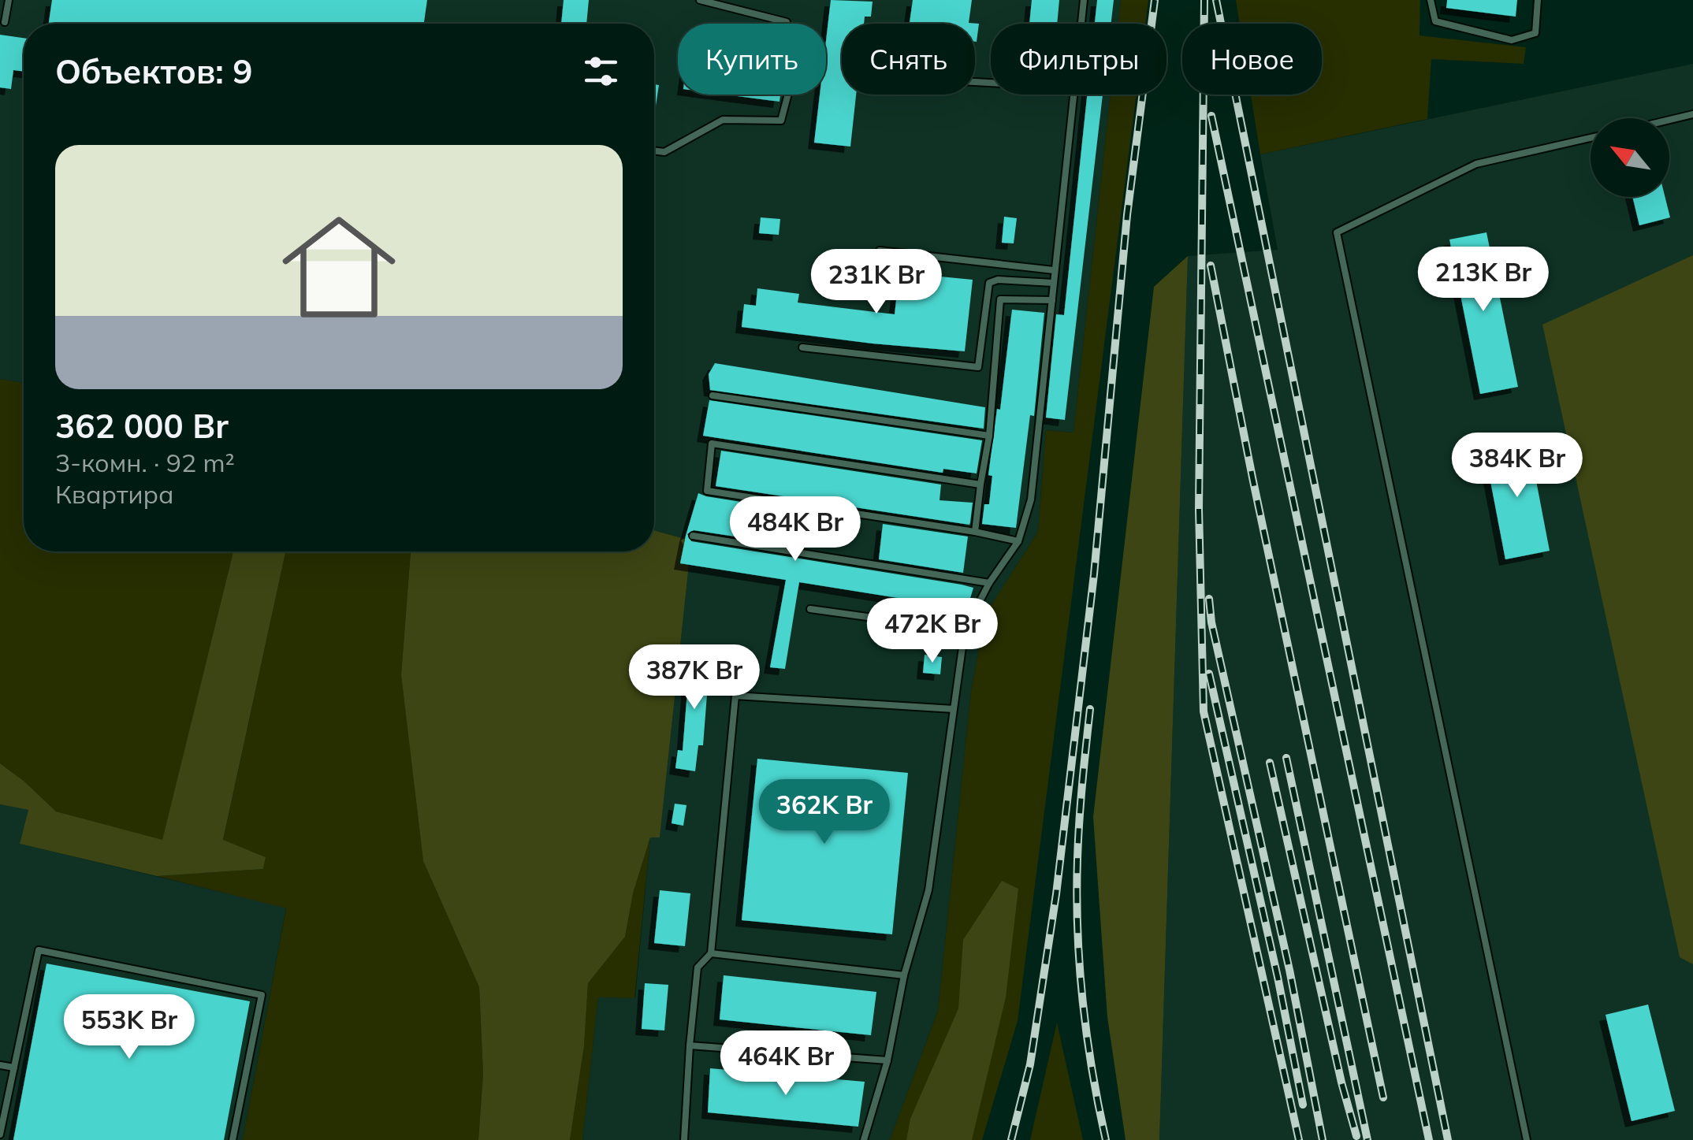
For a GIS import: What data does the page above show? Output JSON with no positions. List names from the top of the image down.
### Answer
{
  "north": "top left",
  "page": {
    "chip": [
      "Купить",
      "Снять",
      "Фильтры",
      "Новое"
    ],
    "heading": "Объектов: 9",
    "list": [
      {
        "name": "362 000 Br",
        "note": "3-комн. · 92 m² · Квартира"
      }
    ],
    "price": [
      "213K Br",
      "231K Br",
      "384K Br",
      "484K Br",
      "472K Br",
      "387K Br",
      "362K Br",
      "553K Br",
      "464K Br"
    ]
  }
}
